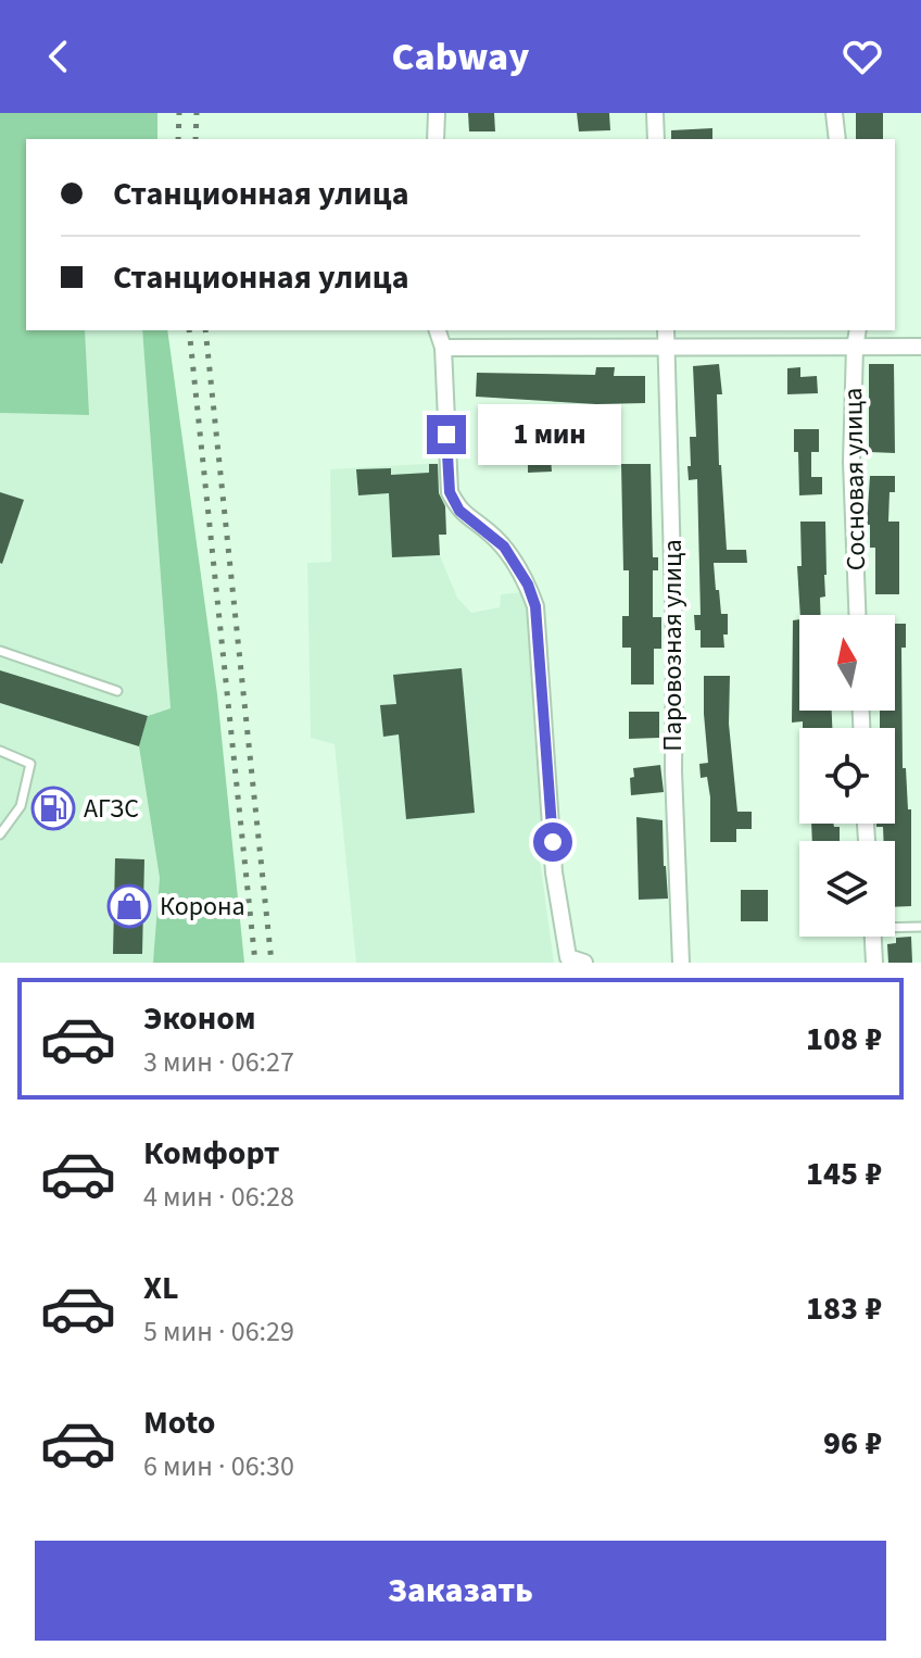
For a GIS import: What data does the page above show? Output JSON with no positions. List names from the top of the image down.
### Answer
{
  "streets": {
    "street": ["Сосновая улица", "Паровозная улица"]
  },
  "places": {
    "fuel station": ["АГЗС"],
    "shop": ["Корона"]
  },
  "north": "top",
  "page": {
    "header": "Cabway",
    "banner": ["Станционная улица", "Станционная улица"],
    "bubble": "1 мин",
    "list": [
      {
        "name": "Эконом",
        "note": "3 мин · 06:27",
        "value": "108 ₽"
      },
      {
        "name": "Комфорт",
        "note": "4 мин · 06:28",
        "value": "145 ₽"
      },
      {
        "name": "XL",
        "note": "5 мин · 06:29",
        "value": "183 ₽"
      },
      {
        "name": "Moto",
        "note": "6 мин · 06:30",
        "value": "96 ₽"
      }
    ],
    "buttons": "Заказать"
  }
}
